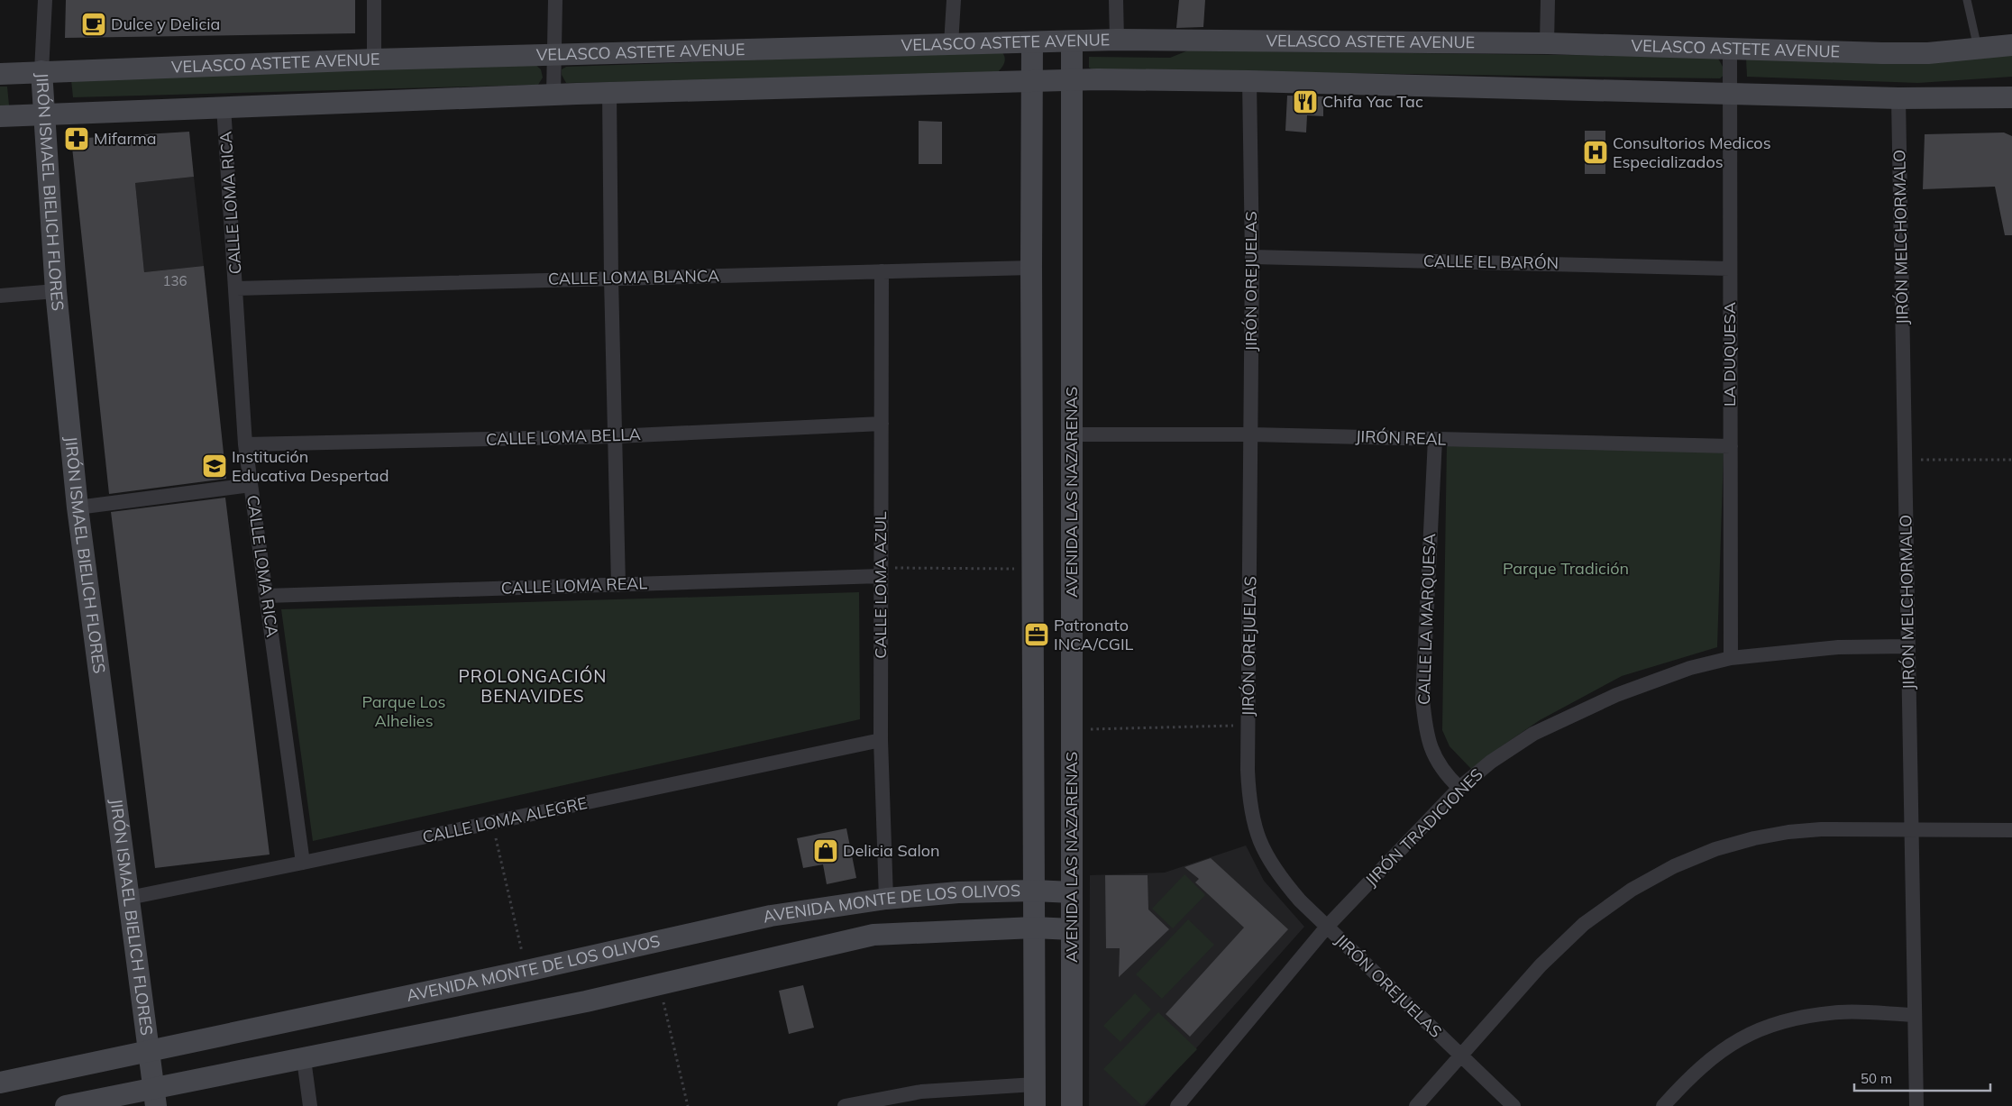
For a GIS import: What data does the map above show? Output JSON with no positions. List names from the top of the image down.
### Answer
{
  "streets": {
    "street": [
      "VELASCO ASTETE AVENUE",
      "JIRÓN ISMAEL BIELICH FLORES",
      "CALLE LOMA RICA",
      "JIRÓN MELCHORMALO",
      "CALLE EL BARÓN",
      "CALLE LOMA BLANCA",
      "JIRÓN OREJUELAS",
      "LA DUQUESA",
      "CALLE LOMA BELLA",
      "JIRÓN REAL",
      "AVENIDA LAS NAZARENAS",
      "CALLE LOMA AZUL",
      "CALLE LOMA REAL",
      "CALLE LA MARQUESA",
      "CALLE LOMA ALEGRE",
      "JIRÓN TRADICIONES",
      "AVENIDA MONTE DE LOS OLIVOS"
    ]
  },
  "crossings": [
    ["VELASCO ASTETE AVENUE", "JIRÓN ISMAEL BIELICH FLORES"],
    ["VELASCO ASTETE AVENUE", "LA DUQUESA"],
    ["VELASCO ASTETE AVENUE", "AVENIDA LAS NAZARENAS"],
    ["JIRÓN ISMAEL BIELICH FLORES", "CALLE LOMA ALEGRE"],
    ["JIRÓN ISMAEL BIELICH FLORES", "AVENIDA MONTE DE LOS OLIVOS"],
    ["CALLE LOMA RICA", "CALLE LOMA BLANCA"],
    ["CALLE LOMA RICA", "CALLE LOMA BELLA"],
    ["CALLE LOMA RICA", "CALLE LOMA REAL"],
    ["CALLE LOMA RICA", "CALLE LOMA ALEGRE"],
    ["JIRÓN MELCHORMALO", "JIRÓN TRADICIONES"],
    ["CALLE EL BARÓN", "JIRÓN OREJUELAS"],
    ["CALLE EL BARÓN", "LA DUQUESA"],
    ["CALLE LOMA BLANCA", "CALLE LOMA AZUL"],
    ["JIRÓN OREJUELAS", "JIRÓN REAL"],
    ["JIRÓN OREJUELAS", "JIRÓN TRADICIONES"],
    ["LA DUQUESA", "JIRÓN REAL"],
    ["LA DUQUESA", "JIRÓN TRADICIONES"],
    ["CALLE LOMA BELLA", "CALLE LOMA AZUL"],
    ["JIRÓN REAL", "AVENIDA LAS NAZARENAS"],
    ["JIRÓN REAL", "CALLE LA MARQUESA"],
    ["AVENIDA LAS NAZARENAS", "AVENIDA MONTE DE LOS OLIVOS"],
    ["CALLE LOMA AZUL", "CALLE LOMA REAL"],
    ["CALLE LOMA AZUL", "CALLE LOMA ALEGRE"],
    ["CALLE LOMA AZUL", "AVENIDA MONTE DE LOS OLIVOS"],
    ["CALLE LA MARQUESA", "JIRÓN TRADICIONES"]
  ],
  "districts": ["PROLONGACIÓN BENAVIDES"],
  "parks": ["Parque Tradición", "Parque Los Alhelies"],
  "places": {
    "cafe": ["Dulce y Delicia"],
    "restaurant": ["Chifa Yac Tac"],
    "pharmacy": ["Mifarma"],
    "hospital": ["Consultorios Medicos Especializados"],
    "school or university": ["Institución Educativa Despertad"],
    "office": ["Patronato INCA/CGIL"],
    "shop": ["Delicia Salon"]
  },
  "house_numbers": ["136"],
  "scale_bar": "50 m"
}
